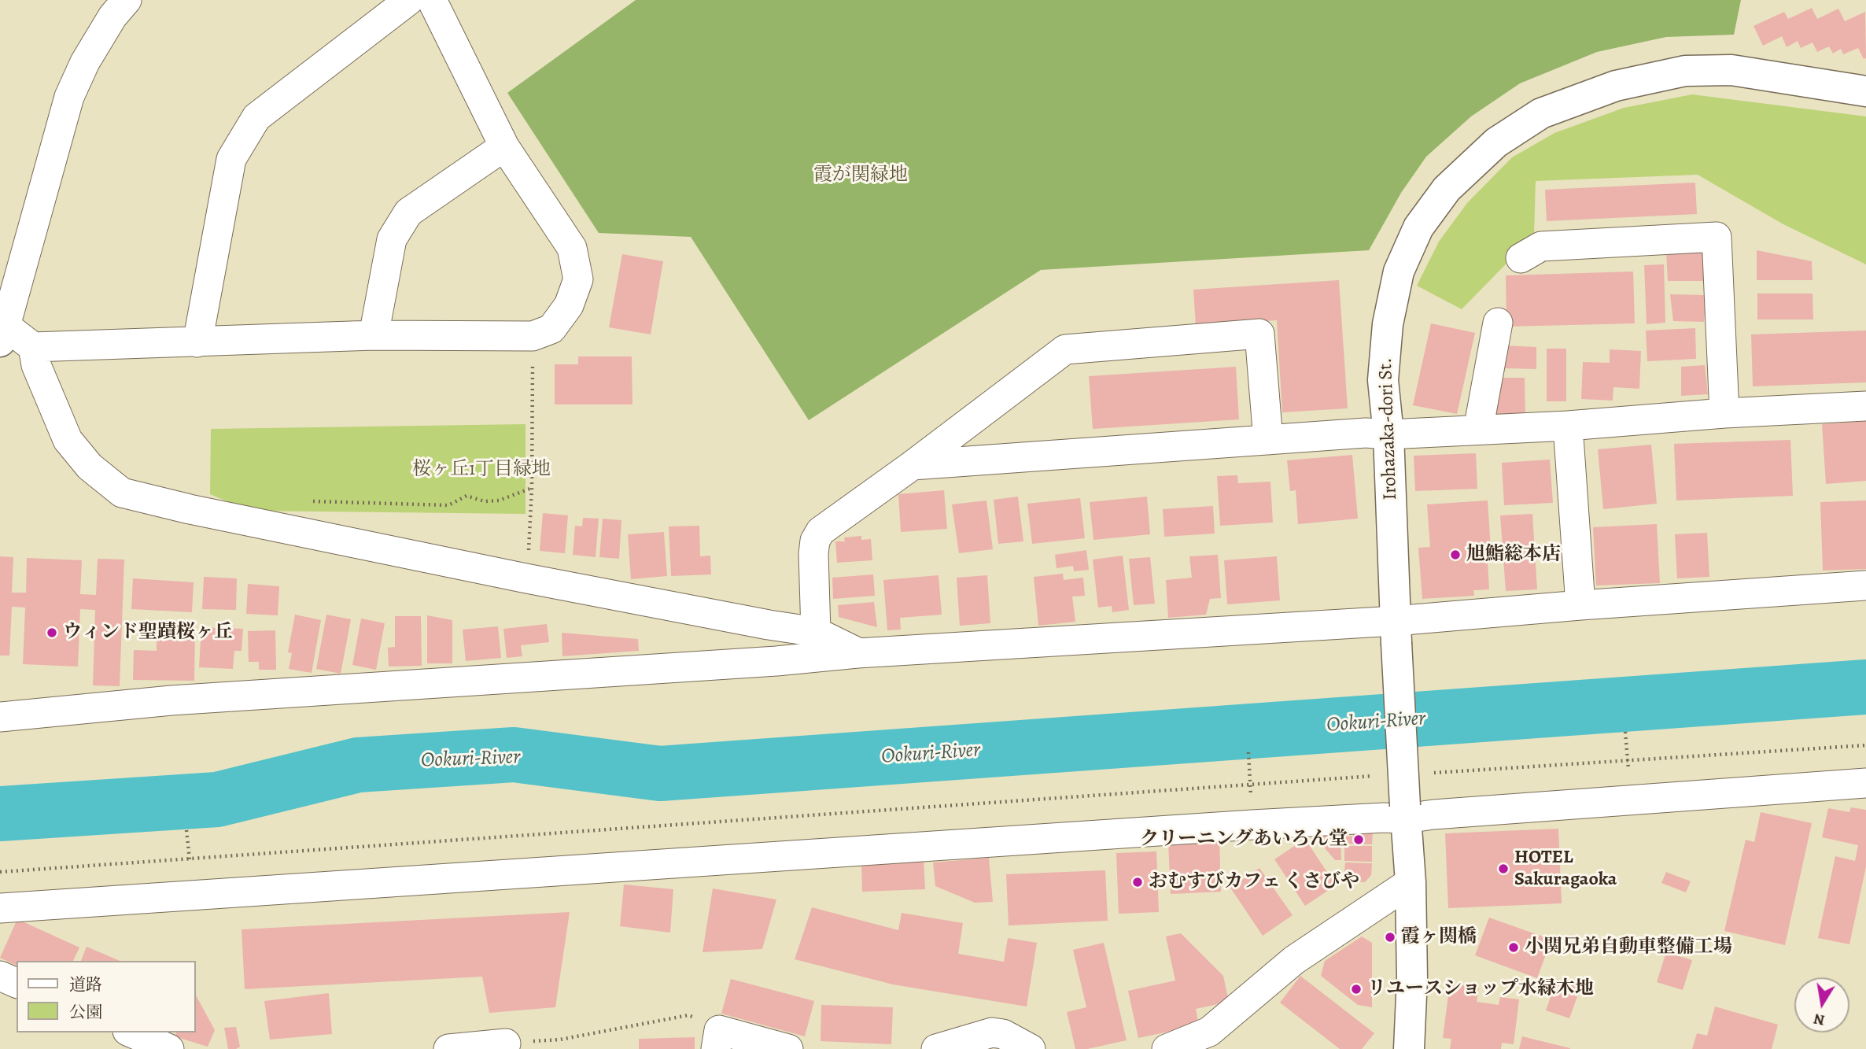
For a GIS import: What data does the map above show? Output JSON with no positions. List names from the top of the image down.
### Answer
{
  "streets": {
    "street": ["Irohazaka-dori St."]
  },
  "water": ["Ookuri-River"],
  "parks": ["霞が関緑地", "桜ヶ丘1丁目緑地"],
  "places": [
    "旭鮨総本店",
    "ウィンド聖蹟桜ヶ丘",
    "クリーニングあいろん堂",
    "HOTEL Sakuragaoka",
    "おむすびカフェ くさびや",
    "霞ヶ関橋",
    "小関兄弟自動車整備工場",
    "リユースショップ水緑木地"
  ],
  "legend": ["道路", "公園"],
  "north": "bottom"
}
